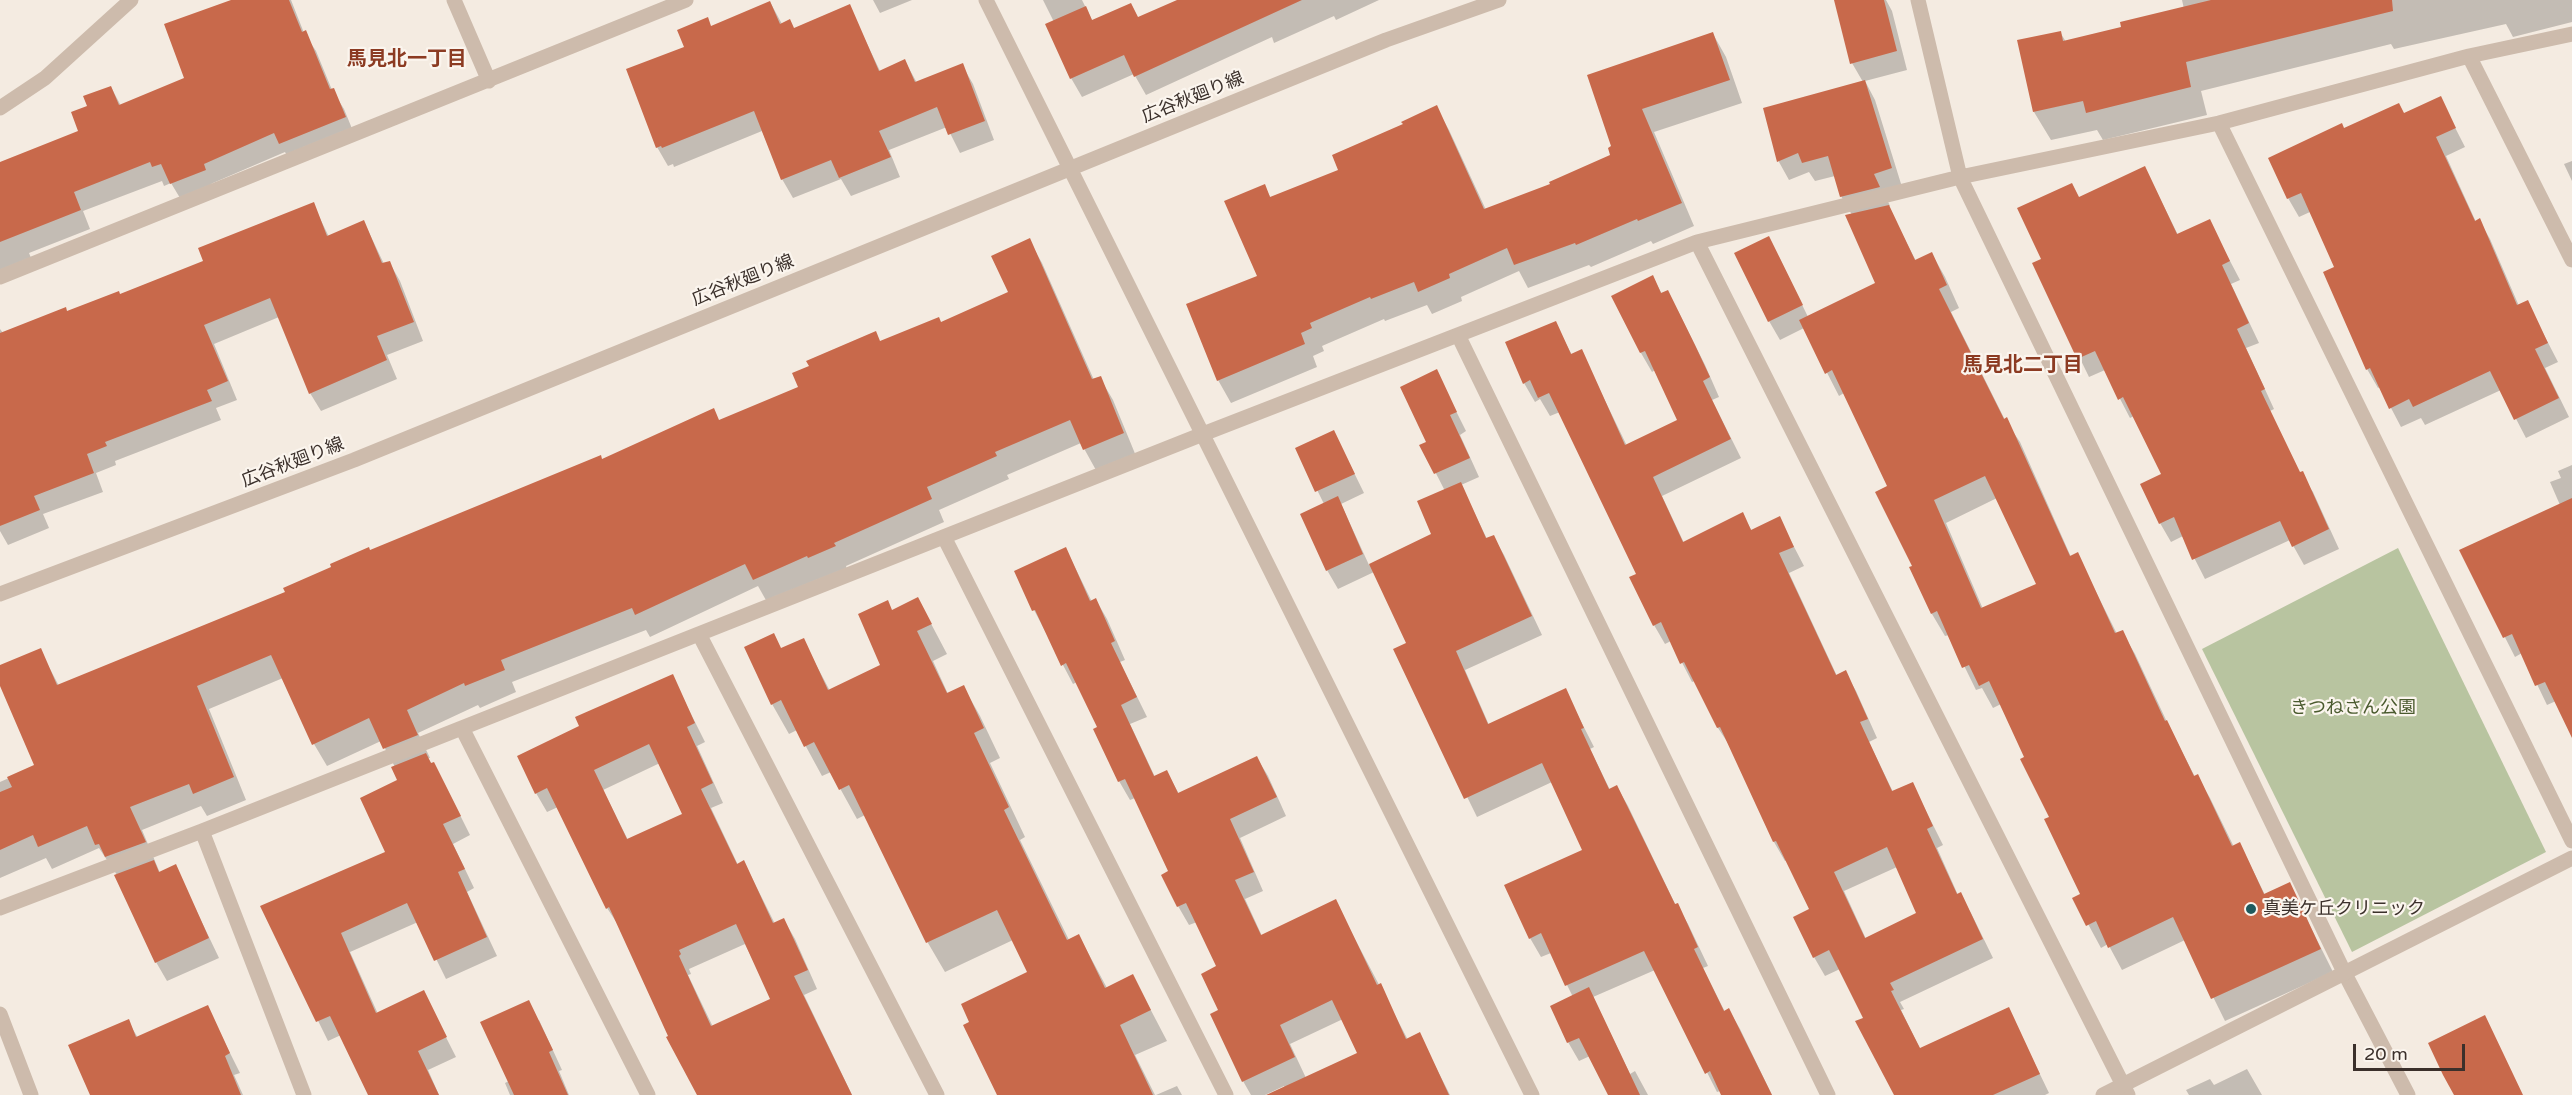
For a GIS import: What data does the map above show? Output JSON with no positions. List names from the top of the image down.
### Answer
{
  "streets": {
    "street": ["広谷秋廻り線"]
  },
  "districts": ["馬見北一丁目", "馬見北二丁目"],
  "parks": ["きつねさん公園"],
  "places": ["真美ケ丘クリニック"],
  "scale_bar": "20 m"
}
